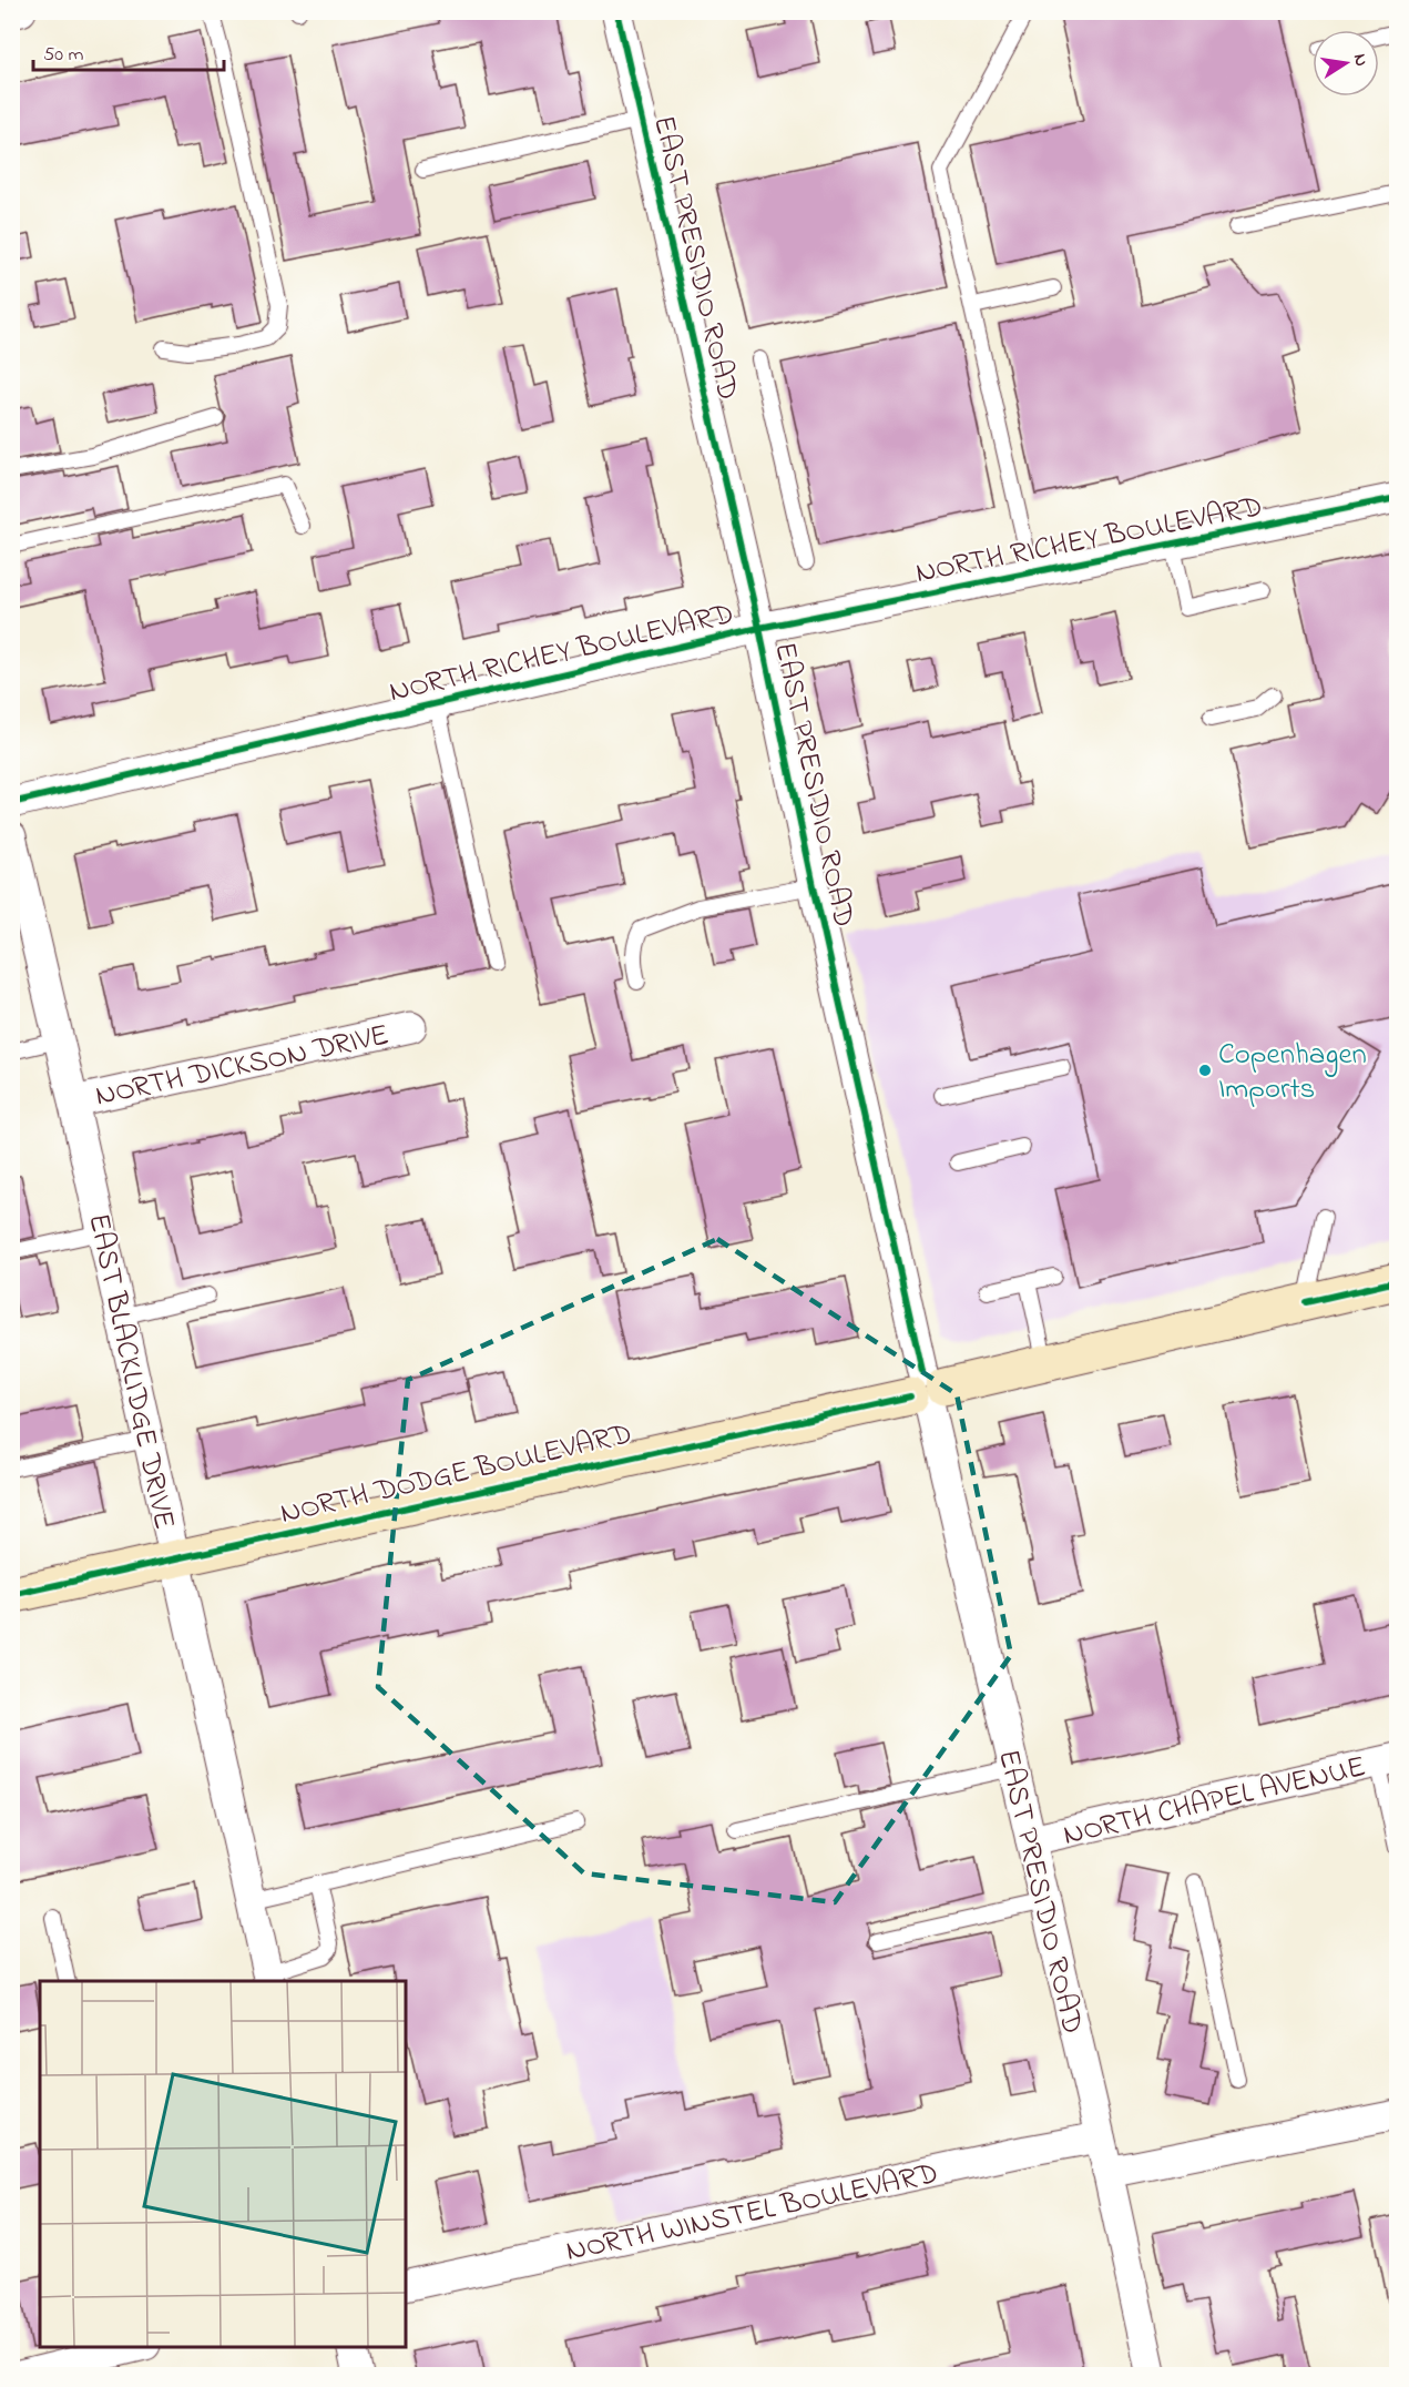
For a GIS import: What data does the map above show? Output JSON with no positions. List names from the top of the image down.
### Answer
{
  "streets": {
    "street": [
      "EAST PRESIDIO ROAD",
      "NORTH RICHEY BOULEVARD",
      "NORTH DICKSON DRIVE",
      "EAST BLACKLIDGE DRIVE",
      "NORTH DODGE BOULEVARD",
      "NORTH CHAPEL AVENUE",
      "NORTH WINSTEL BOULEVARD"
    ]
  },
  "crossings": [
    ["EAST PRESIDIO ROAD", "NORTH RICHEY BOULEVARD"],
    ["EAST PRESIDIO ROAD", "NORTH DODGE BOULEVARD"],
    ["EAST PRESIDIO ROAD", "NORTH CHAPEL AVENUE"],
    ["EAST PRESIDIO ROAD", "NORTH WINSTEL BOULEVARD"],
    ["NORTH DICKSON DRIVE", "EAST BLACKLIDGE DRIVE"],
    ["EAST BLACKLIDGE DRIVE", "NORTH DODGE BOULEVARD"]
  ],
  "places": ["Copenhagen Imports"],
  "scale_bar": "50 m",
  "north": "right"
}
